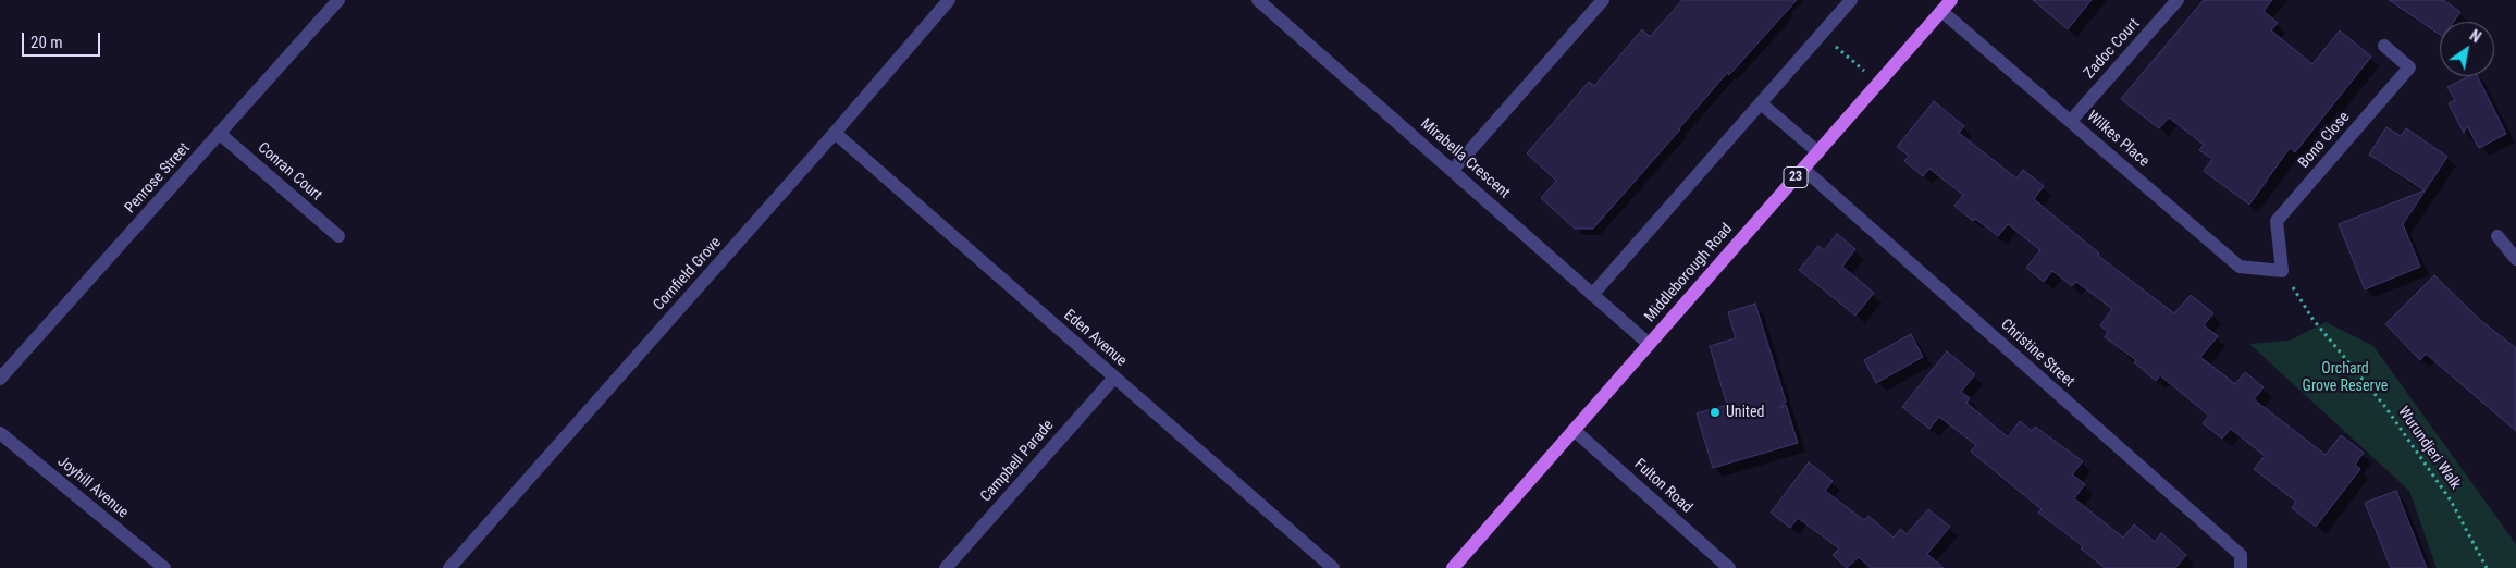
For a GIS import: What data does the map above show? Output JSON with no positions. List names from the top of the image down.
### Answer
{
  "streets": {
    "main road": ["23", "Middleborough Road"],
    "street": [
      "Zadoc Court",
      "Wilkes Place",
      "Bono Close",
      "Mirabella Crescent",
      "Conran Court",
      "Penrose Street",
      "Cornfield Grove",
      "Eden Avenue",
      "Christine Street",
      "Campbell Parade",
      "Fulton Road",
      "Joyhill Avenue"
    ],
    "path": ["Wurundjeri Walk"]
  },
  "crossings": [
    ["Zadoc Court", "Wilkes Place"],
    ["Wilkes Place", "Bono Close"],
    ["Wilkes Place", "Middleborough Road"],
    ["Wilkes Place", "Wurundjeri Walk"],
    ["Bono Close", "Wurundjeri Walk"],
    ["Mirabella Crescent", "Middleborough Road"],
    ["Conran Court", "Penrose Street"],
    ["Middleborough Road", "Christine Street"],
    ["Middleborough Road", "Fulton Road"],
    ["Cornfield Grove", "Eden Avenue"],
    ["Eden Avenue", "Campbell Parade"]
  ],
  "parks": ["Orchard Grove Reserve"],
  "places": ["United"],
  "scale_bar": "20 m",
  "north": "top right"
}
